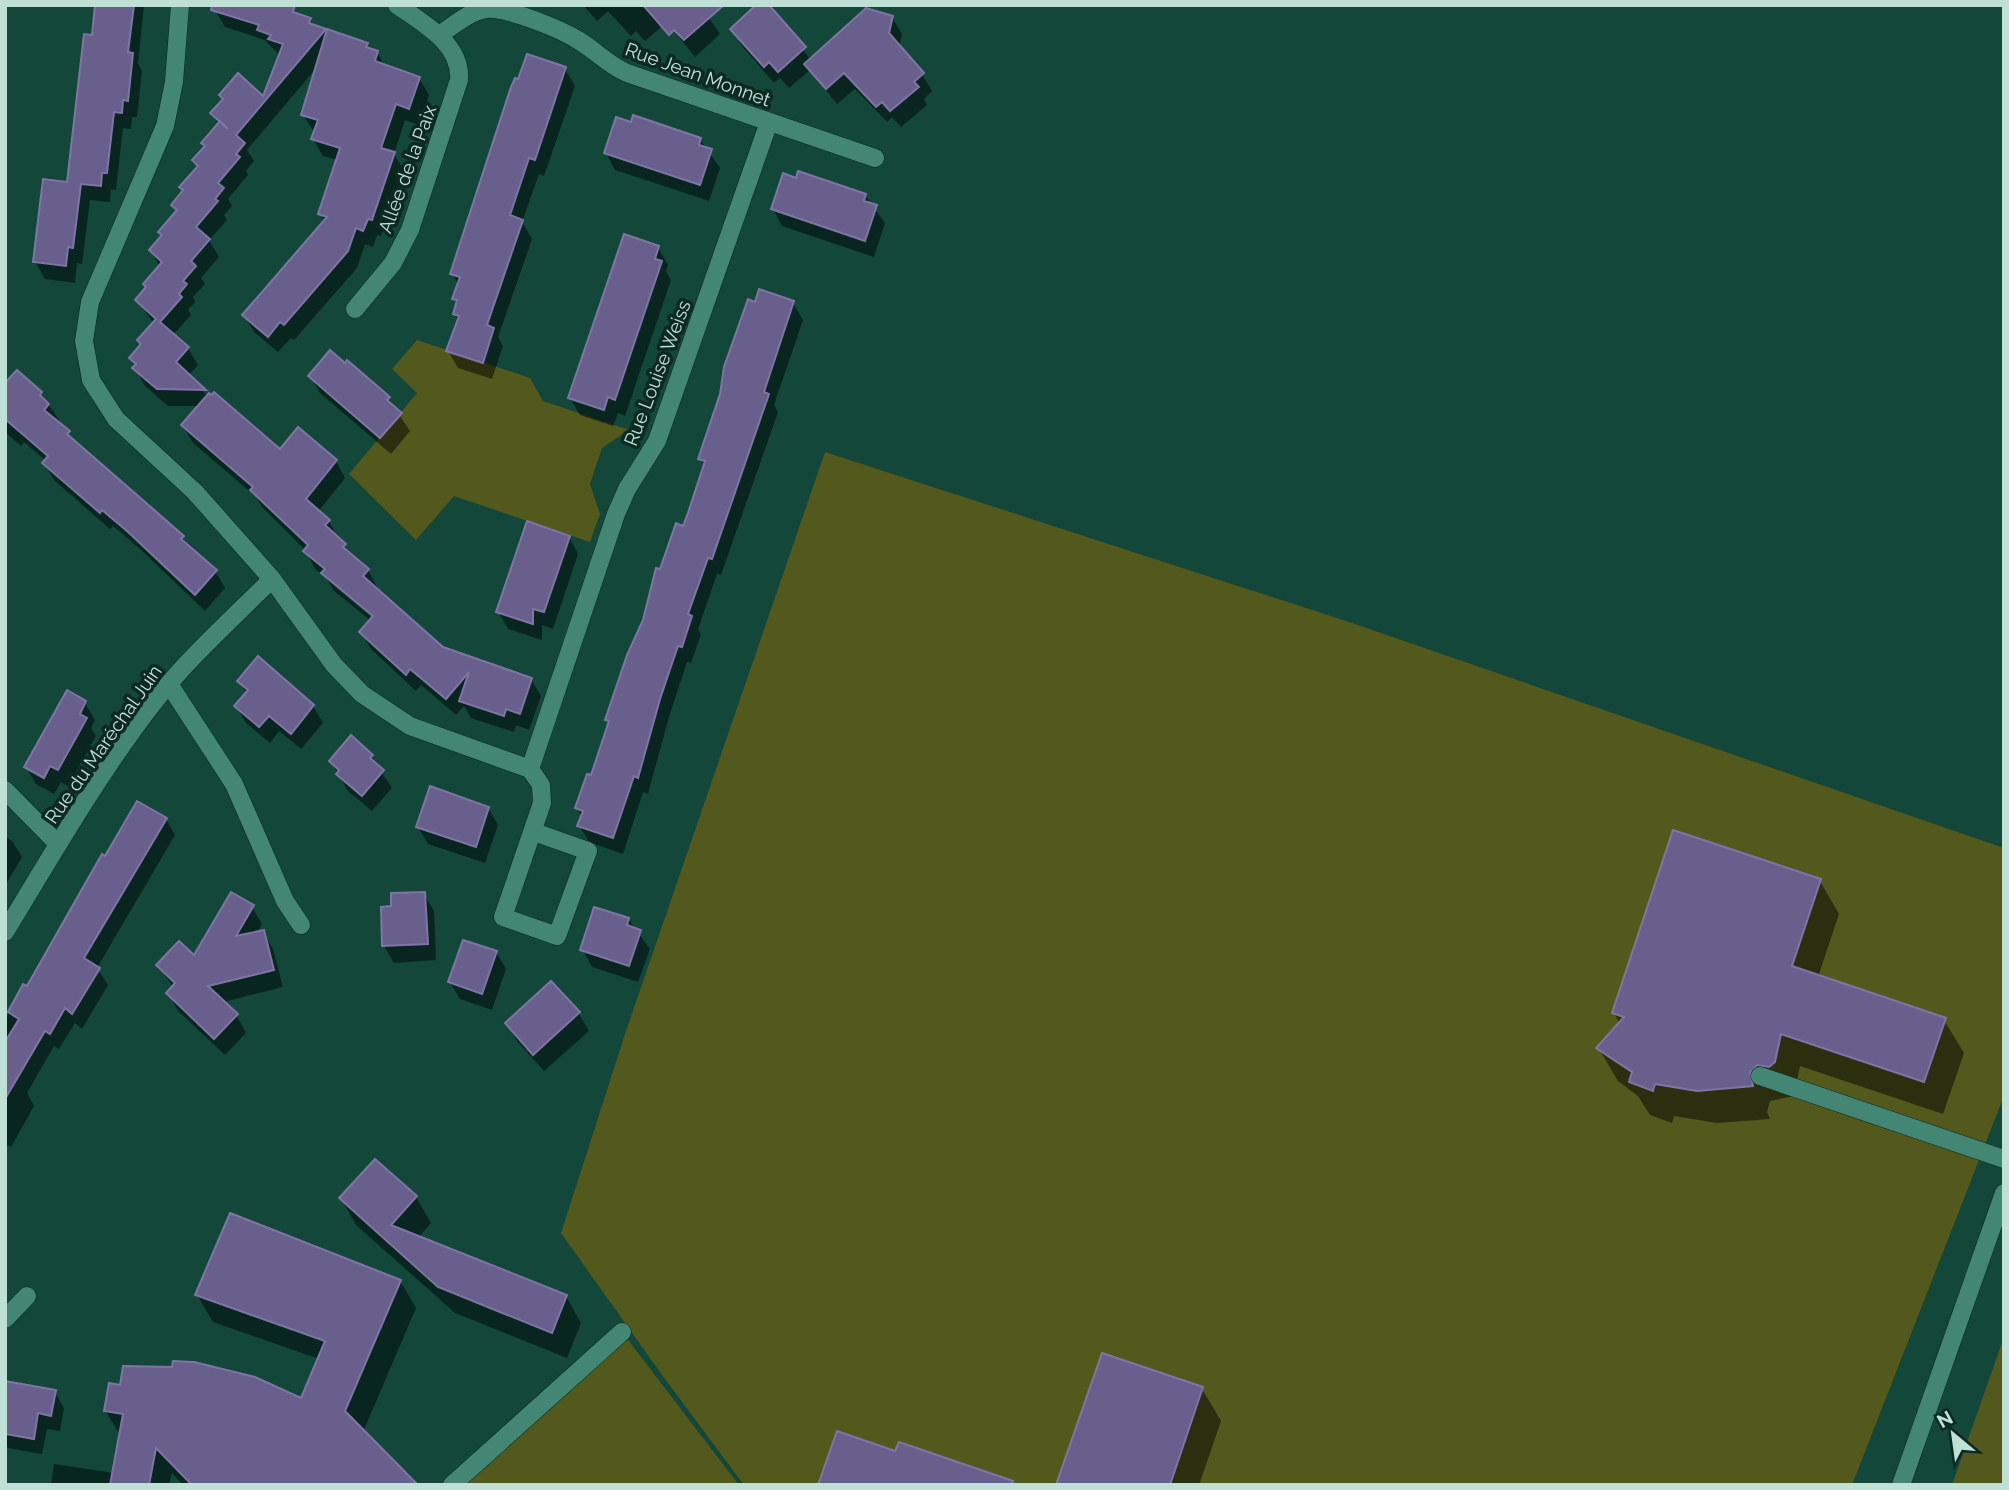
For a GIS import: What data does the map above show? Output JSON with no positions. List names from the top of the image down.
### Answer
{
  "streets": {
    "street": [
      "Rue Jean Monnet",
      "Allée de la Paix",
      "Rue Louise Weiss",
      "Rue du Maréchal Juin"
    ]
  },
  "crossings": [
    ["Rue Jean Monnet", "Allée de la Paix"],
    ["Rue Jean Monnet", "Rue Louise Weiss"]
  ],
  "north": "top left"
}
